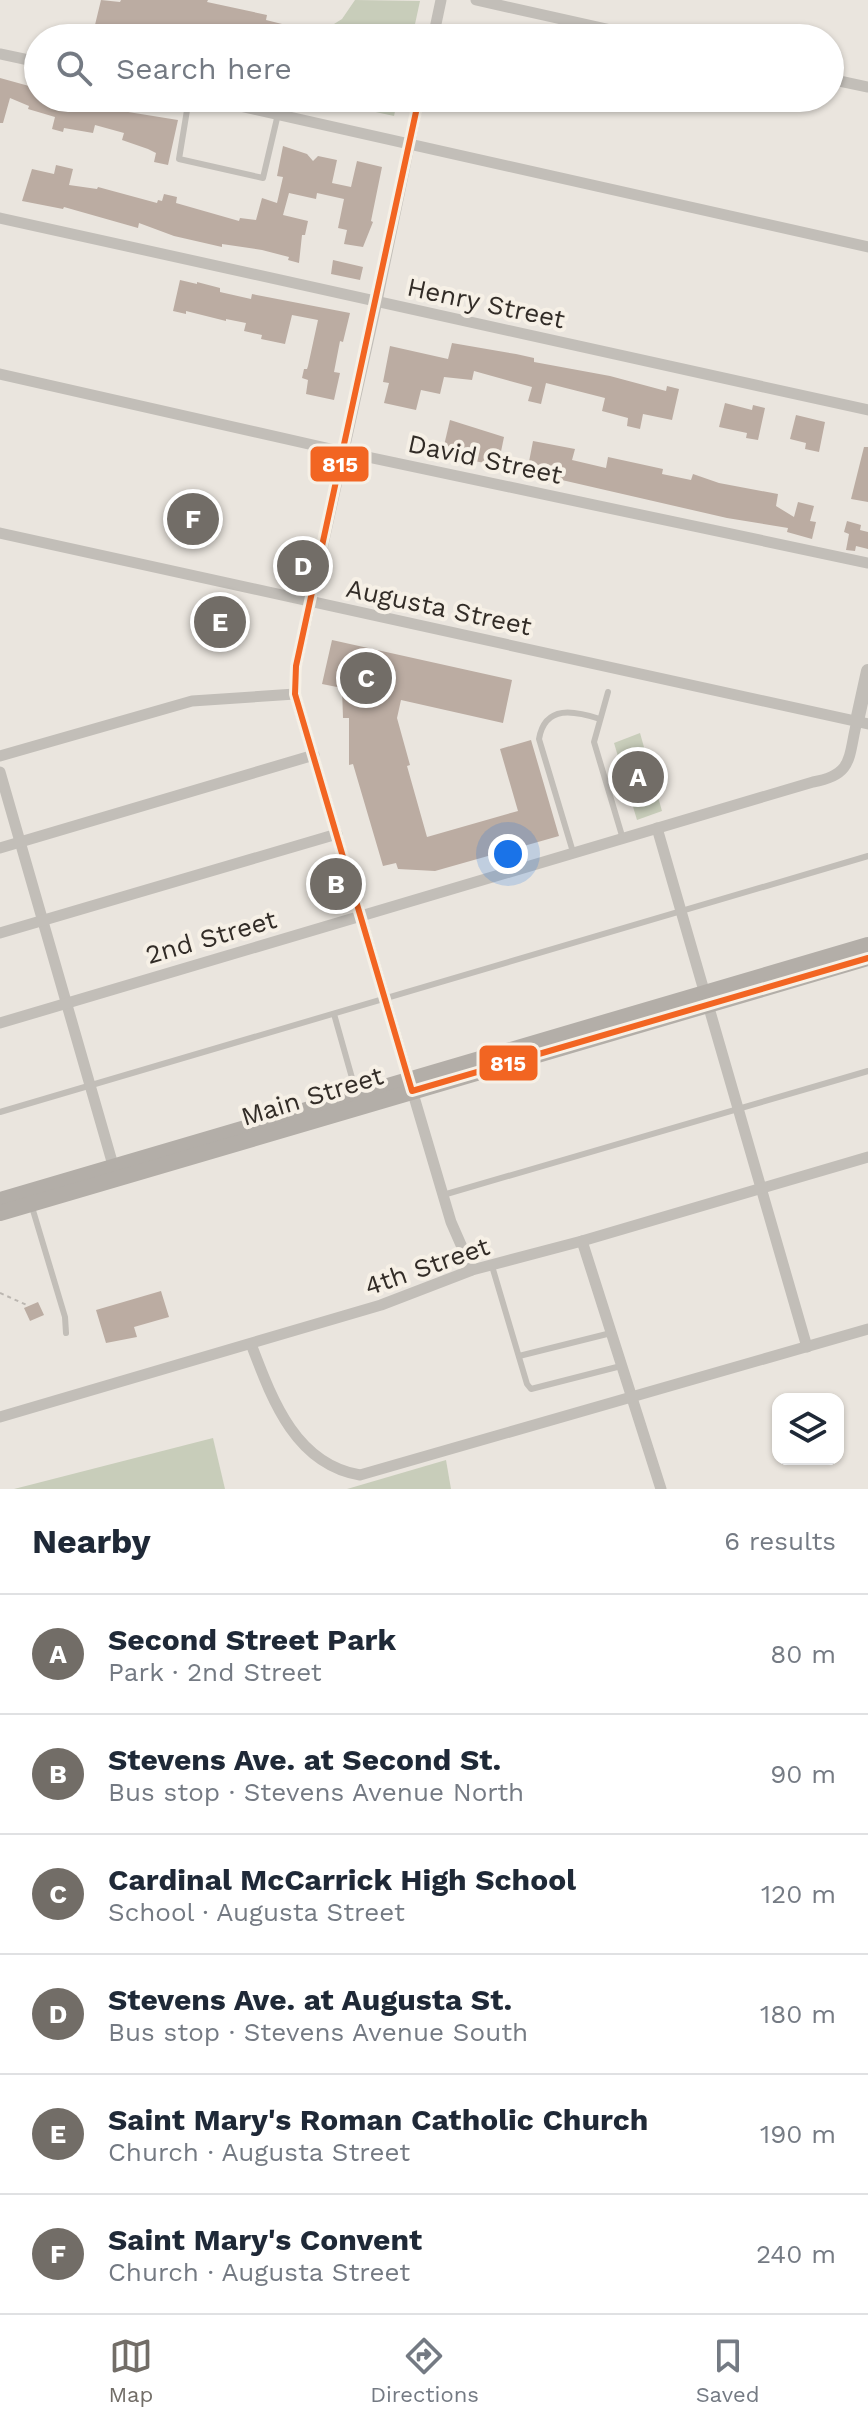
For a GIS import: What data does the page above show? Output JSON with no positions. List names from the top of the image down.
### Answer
{
  "streets": {
    "main road": ["Main Street"],
    "street": [
      "Henry Street",
      "David Street",
      "Augusta Street",
      "2nd Street",
      "4th Street"
    ]
  },
  "crossings": [
    ["Augusta Street", "2nd Street"]
  ],
  "lines": ["transit line 815"],
  "page": {
    "search": "Search here",
    "pins": [
      "F",
      "D",
      "E",
      "C",
      "A",
      "B"
    ],
    "heading": ["Nearby", "6 results"],
    "list": [
      {
        "mark": "A",
        "name": "Second Street Park",
        "note": "Park · 2nd Street",
        "value": "80 m"
      },
      {
        "mark": "B",
        "name": "Stevens Ave. at Second St.",
        "note": "Bus stop · Stevens Avenue North",
        "value": "90 m"
      },
      {
        "mark": "C",
        "name": "Cardinal McCarrick High School",
        "note": "School · Augusta Street",
        "value": "120 m"
      },
      {
        "mark": "D",
        "name": "Stevens Ave. at Augusta St.",
        "note": "Bus stop · Stevens Avenue South",
        "value": "180 m"
      },
      {
        "mark": "E",
        "name": "Saint Mary's Roman Catholic Church",
        "note": "Church · Augusta Street",
        "value": "190 m"
      },
      {
        "mark": "F",
        "name": "Saint Mary's Convent",
        "note": "Church · Augusta Street",
        "value": "240 m"
      }
    ],
    "nav": ["Map", "Directions", "Saved"]
  }
}
